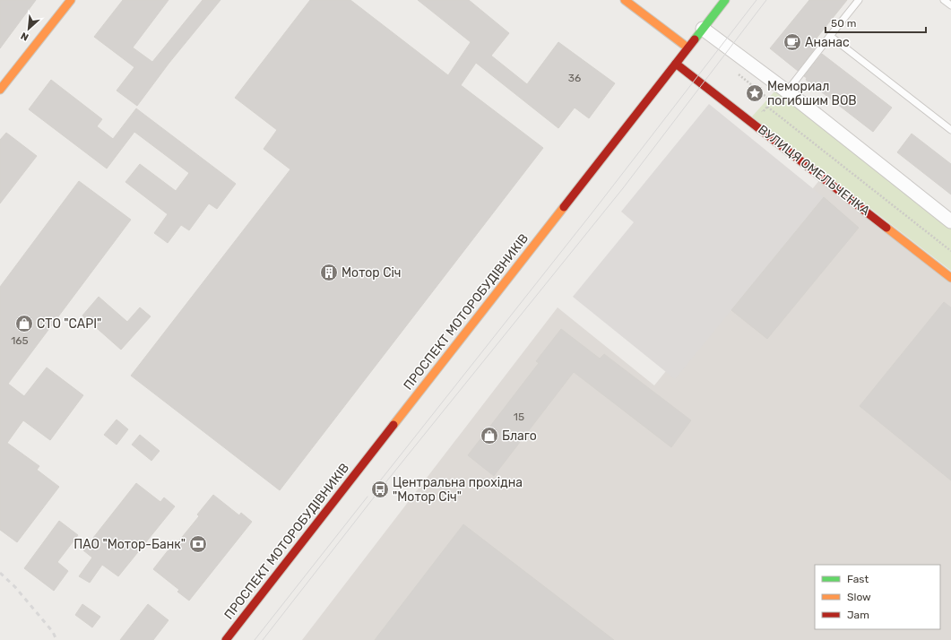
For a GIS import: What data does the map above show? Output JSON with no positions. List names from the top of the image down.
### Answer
{
  "streets": {
    "main road": ["ВУЛИЦЯ ОМЕЛЬЧЕНКА", "ПРОСПЕКТ МОТОРОБУДІВНИКІВ"]
  },
  "crossings": [
    ["ВУЛИЦЯ ОМЕЛЬЧЕНКА", "ПРОСПЕКТ МОТОРОБУДІВНИКІВ"]
  ],
  "places": {
    "cafe": ["Ананас"],
    "place": ["Мемориал погибшим ВОВ"],
    "building": ["Мотор Січ"],
    "shop": ["СТО \"CAPI\"", "Благо"],
    "bus stop": ["Центральна прохідна \"Мотор Січ\""],
    "bank": ["ПАО \"Мотор-Банк\""]
  },
  "house_numbers": ["36", "165", "15"],
  "legend": ["Fast", "Slow", "Jam"],
  "scale_bar": "50 m",
  "north": "bottom left"
}
